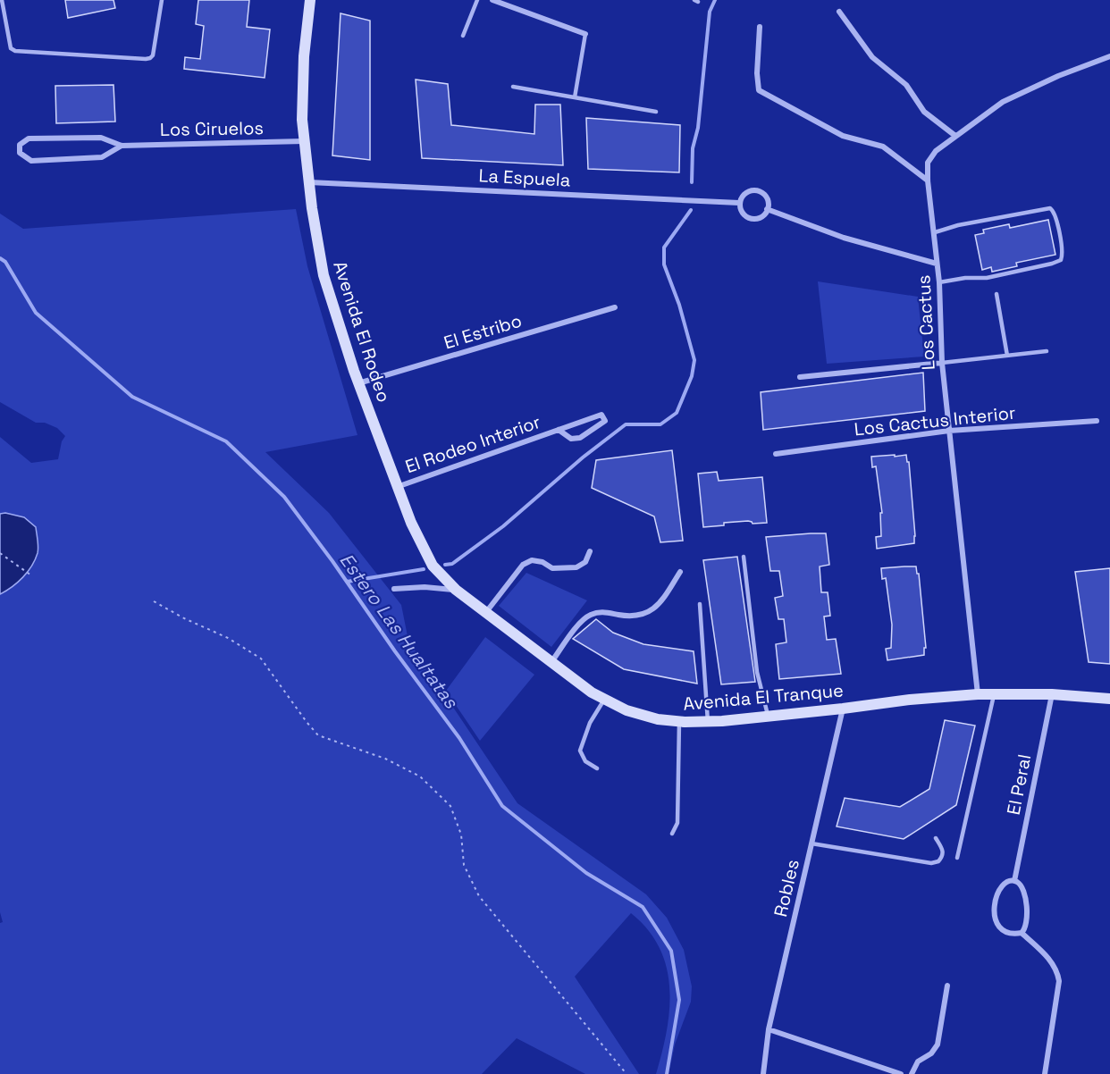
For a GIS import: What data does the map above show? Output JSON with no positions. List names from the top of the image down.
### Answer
{
  "streets": {
    "street": [
      "Los Ciruelos",
      "La Espuela",
      "Los Cactus",
      "Avenida El Rodeo",
      "El Estribo",
      "Los Cactus Interior",
      "El Rodeo Interior",
      "Avenida El Tranque",
      "El Peral",
      "Robles"
    ]
  },
  "crossings": [
    ["Los Ciruelos", "Avenida El Rodeo"],
    ["La Espuela", "Avenida El Rodeo"],
    ["Los Cactus", "Los Cactus Interior"],
    ["Los Cactus", "Avenida El Tranque"],
    ["Avenida El Rodeo", "El Estribo"],
    ["Avenida El Rodeo", "El Rodeo Interior"],
    ["Avenida El Rodeo", "Avenida El Tranque"],
    ["Avenida El Tranque", "El Peral"],
    ["Avenida El Tranque", "Robles"]
  ],
  "water": ["Estero Las Hualtatas"]
}
